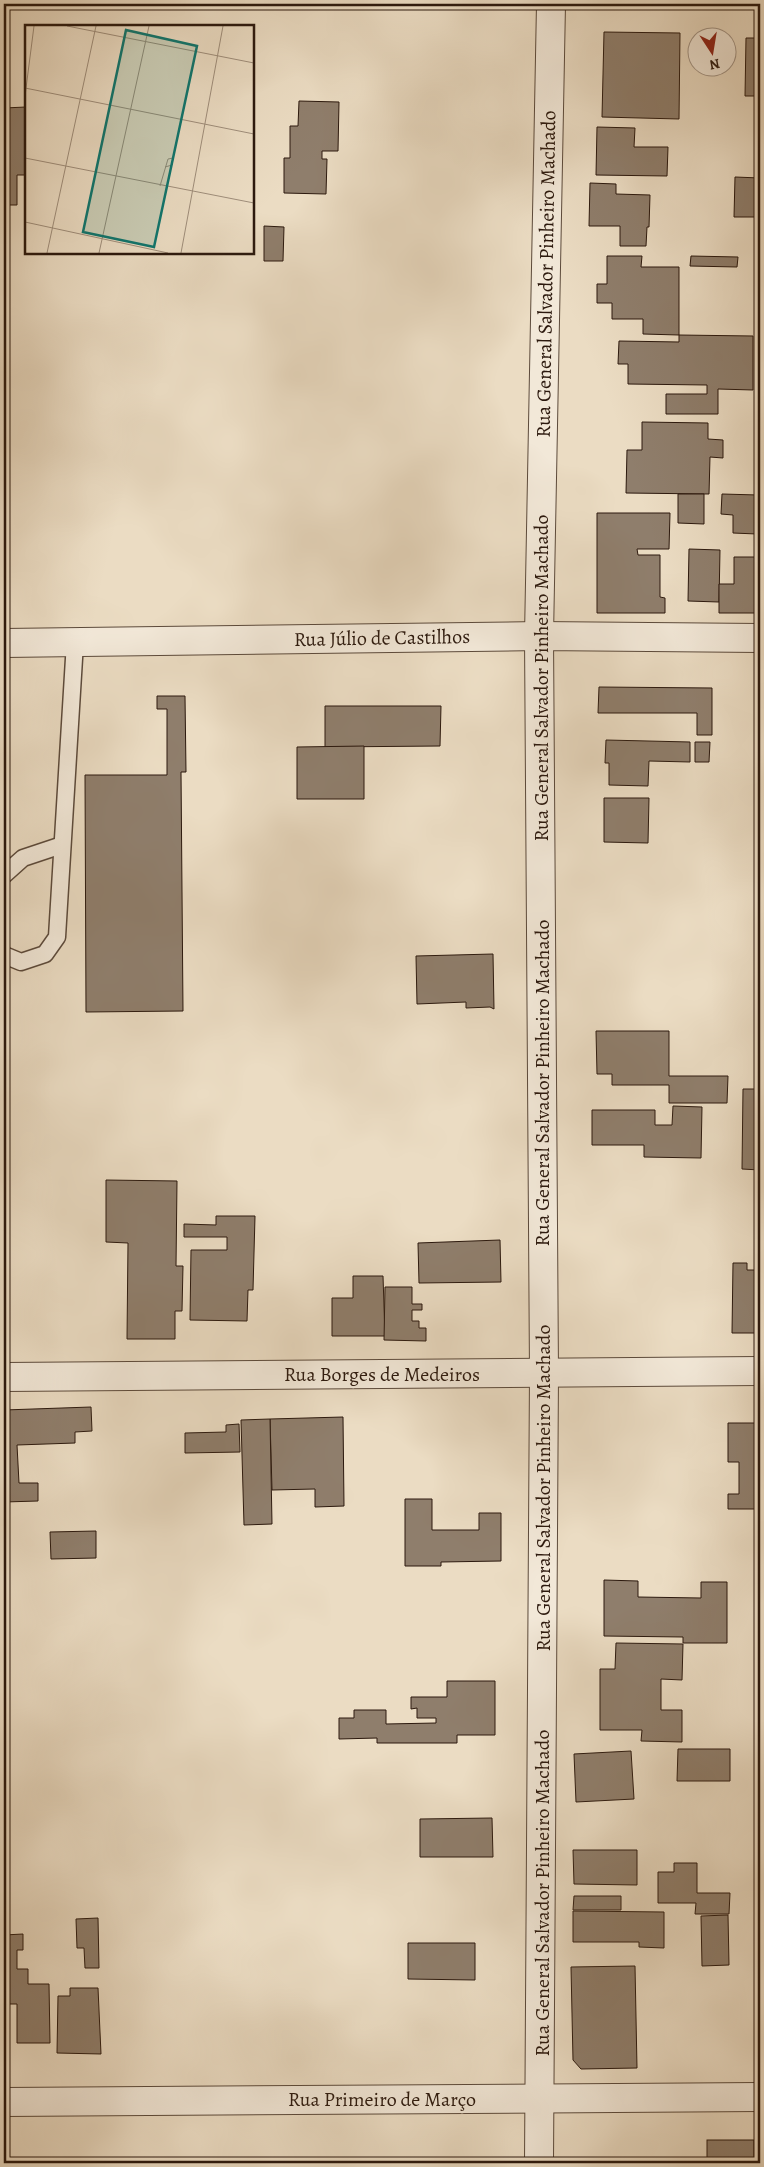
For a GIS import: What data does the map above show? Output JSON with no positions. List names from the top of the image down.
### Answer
{
  "streets": {
    "street": [
      "Rua General Salvador Pinheiro Machado",
      "Rua Júlio de Castilhos",
      "Rua Borges de Medeiros",
      "Rua Primeiro de Março"
    ]
  },
  "crossings": [
    ["Rua General Salvador Pinheiro Machado", "Rua Júlio de Castilhos"],
    ["Rua General Salvador Pinheiro Machado", "Rua Borges de Medeiros"],
    ["Rua General Salvador Pinheiro Machado", "Rua Primeiro de Março"]
  ],
  "north": "bottom"
}
